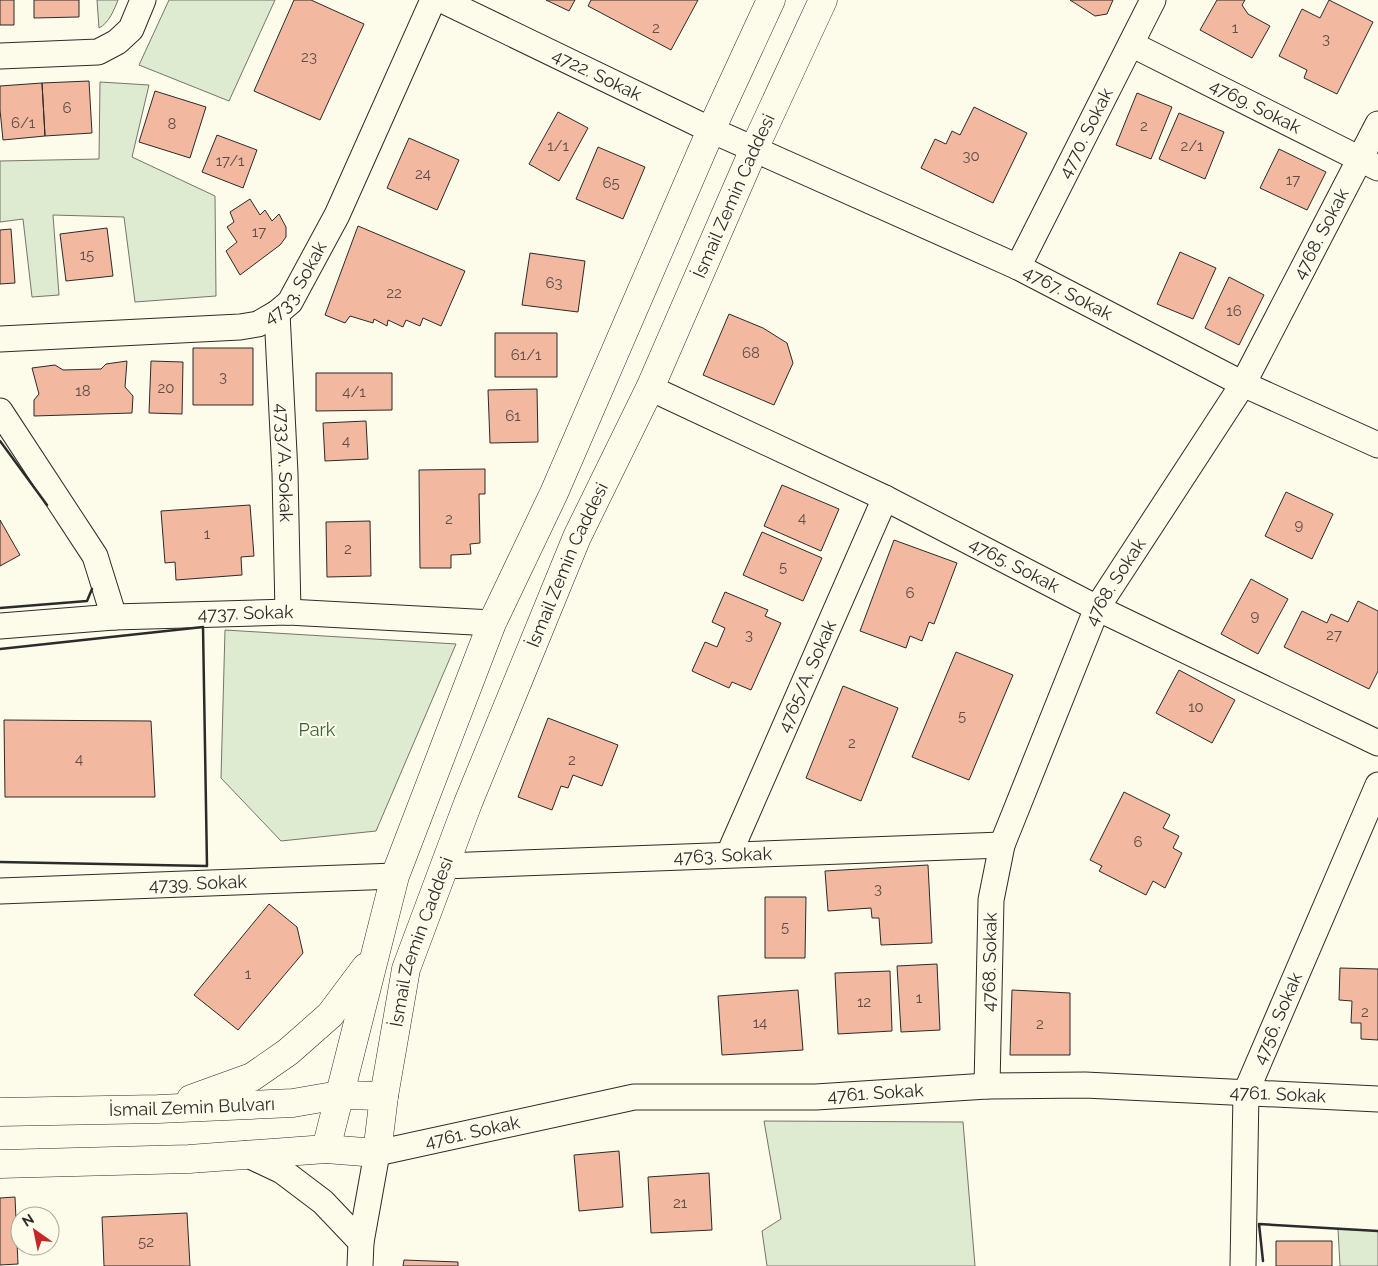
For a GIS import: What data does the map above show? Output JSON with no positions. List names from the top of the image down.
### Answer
{
  "streets": {
    "main road": ["İsmail Zemin Caddesi", "İsmail Zemin Bulvarı"],
    "street": [
      "4722. Sokak",
      "4769. Sokak",
      "4770. Sokak",
      "4768. Sokak",
      "4733. Sokak",
      "4767. Sokak",
      "4733/A. Sokak",
      "4765. Sokak",
      "4737. Sokak",
      "4765/A. Sokak",
      "4763. Sokak",
      "4739. Sokak",
      "4756. Sokak",
      "4761. Sokak"
    ]
  },
  "crossings": [
    ["4722. Sokak", "İsmail Zemin Caddesi"],
    ["4722. Sokak", "4767. Sokak"],
    ["4769. Sokak", "4770. Sokak"],
    ["4769. Sokak", "4768. Sokak"],
    ["4770. Sokak", "4767. Sokak"],
    ["İsmail Zemin Caddesi", "4767. Sokak"],
    ["İsmail Zemin Caddesi", "4765. Sokak"],
    ["İsmail Zemin Caddesi", "4763. Sokak"],
    ["İsmail Zemin Caddesi", "4761. Sokak"],
    ["İsmail Zemin Caddesi", "İsmail Zemin Bulvarı"],
    ["4768. Sokak", "4767. Sokak"],
    ["4768. Sokak", "4765. Sokak"],
    ["4768. Sokak", "4763. Sokak"],
    ["4768. Sokak", "4761. Sokak"],
    ["4733. Sokak", "4733/A. Sokak"],
    ["4733/A. Sokak", "4737. Sokak"],
    ["4765. Sokak", "4765/A. Sokak"],
    ["4765/A. Sokak", "4763. Sokak"],
    ["4756. Sokak", "4761. Sokak"]
  ],
  "parks": ["Park"],
  "house_numbers": [
    "2",
    "1",
    "3",
    "23",
    "6",
    "6/1",
    "8",
    "2",
    "1/1",
    "2/1",
    "30",
    "17/1",
    "24",
    "17",
    "65",
    "17",
    "15",
    "63",
    "22",
    "16",
    "68",
    "61/1",
    "3",
    "20",
    "18",
    "4/1",
    "61",
    "4",
    "4",
    "2",
    "9",
    "1",
    "2",
    "5",
    "6",
    "9",
    "3",
    "27",
    "10",
    "5",
    "2",
    "4",
    "2",
    "6",
    "3",
    "5",
    "1",
    "1",
    "12",
    "2",
    "14",
    "2",
    "21",
    "52"
  ],
  "north": "top left"
}
